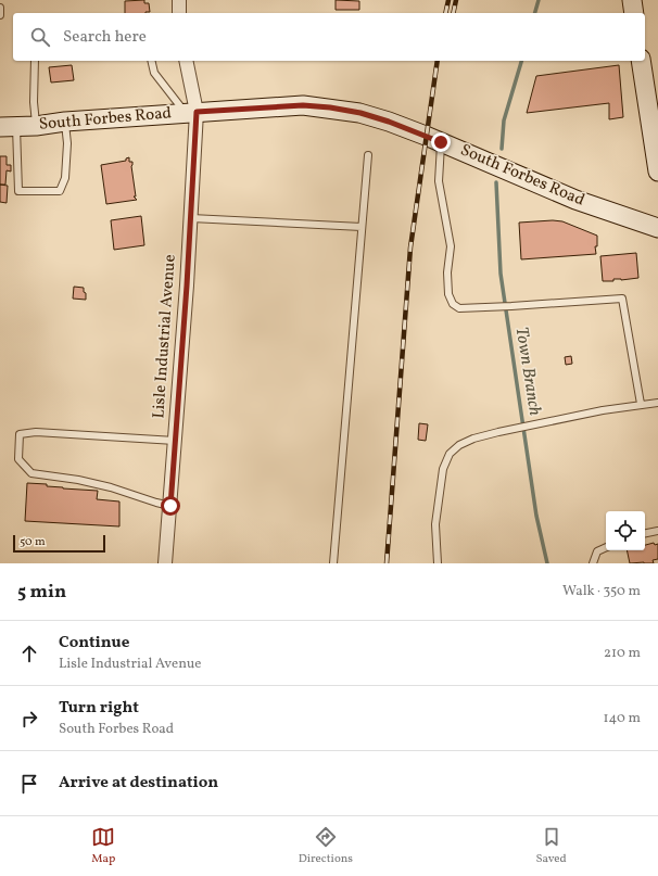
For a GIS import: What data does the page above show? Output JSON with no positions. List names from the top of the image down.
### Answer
{
  "streets": {
    "main road": ["South Forbes Road"],
    "street": ["Lisle Industrial Avenue"]
  },
  "crossings": [
    ["South Forbes Road", "Lisle Industrial Avenue"]
  ],
  "water": ["Town Branch"],
  "scale_bar": "50 m",
  "page": {
    "search": "Search here",
    "scale": "50 m",
    "heading": ["5 min", "Walk · 350 m"],
    "list": [
      ["Continue", "Lisle Industrial Avenue", "210 m"],
      ["Turn right", "South Forbes Road", "140 m"],
      "Arrive at destination"
    ],
    "nav": ["Map", "Directions", "Saved"]
  }
}
